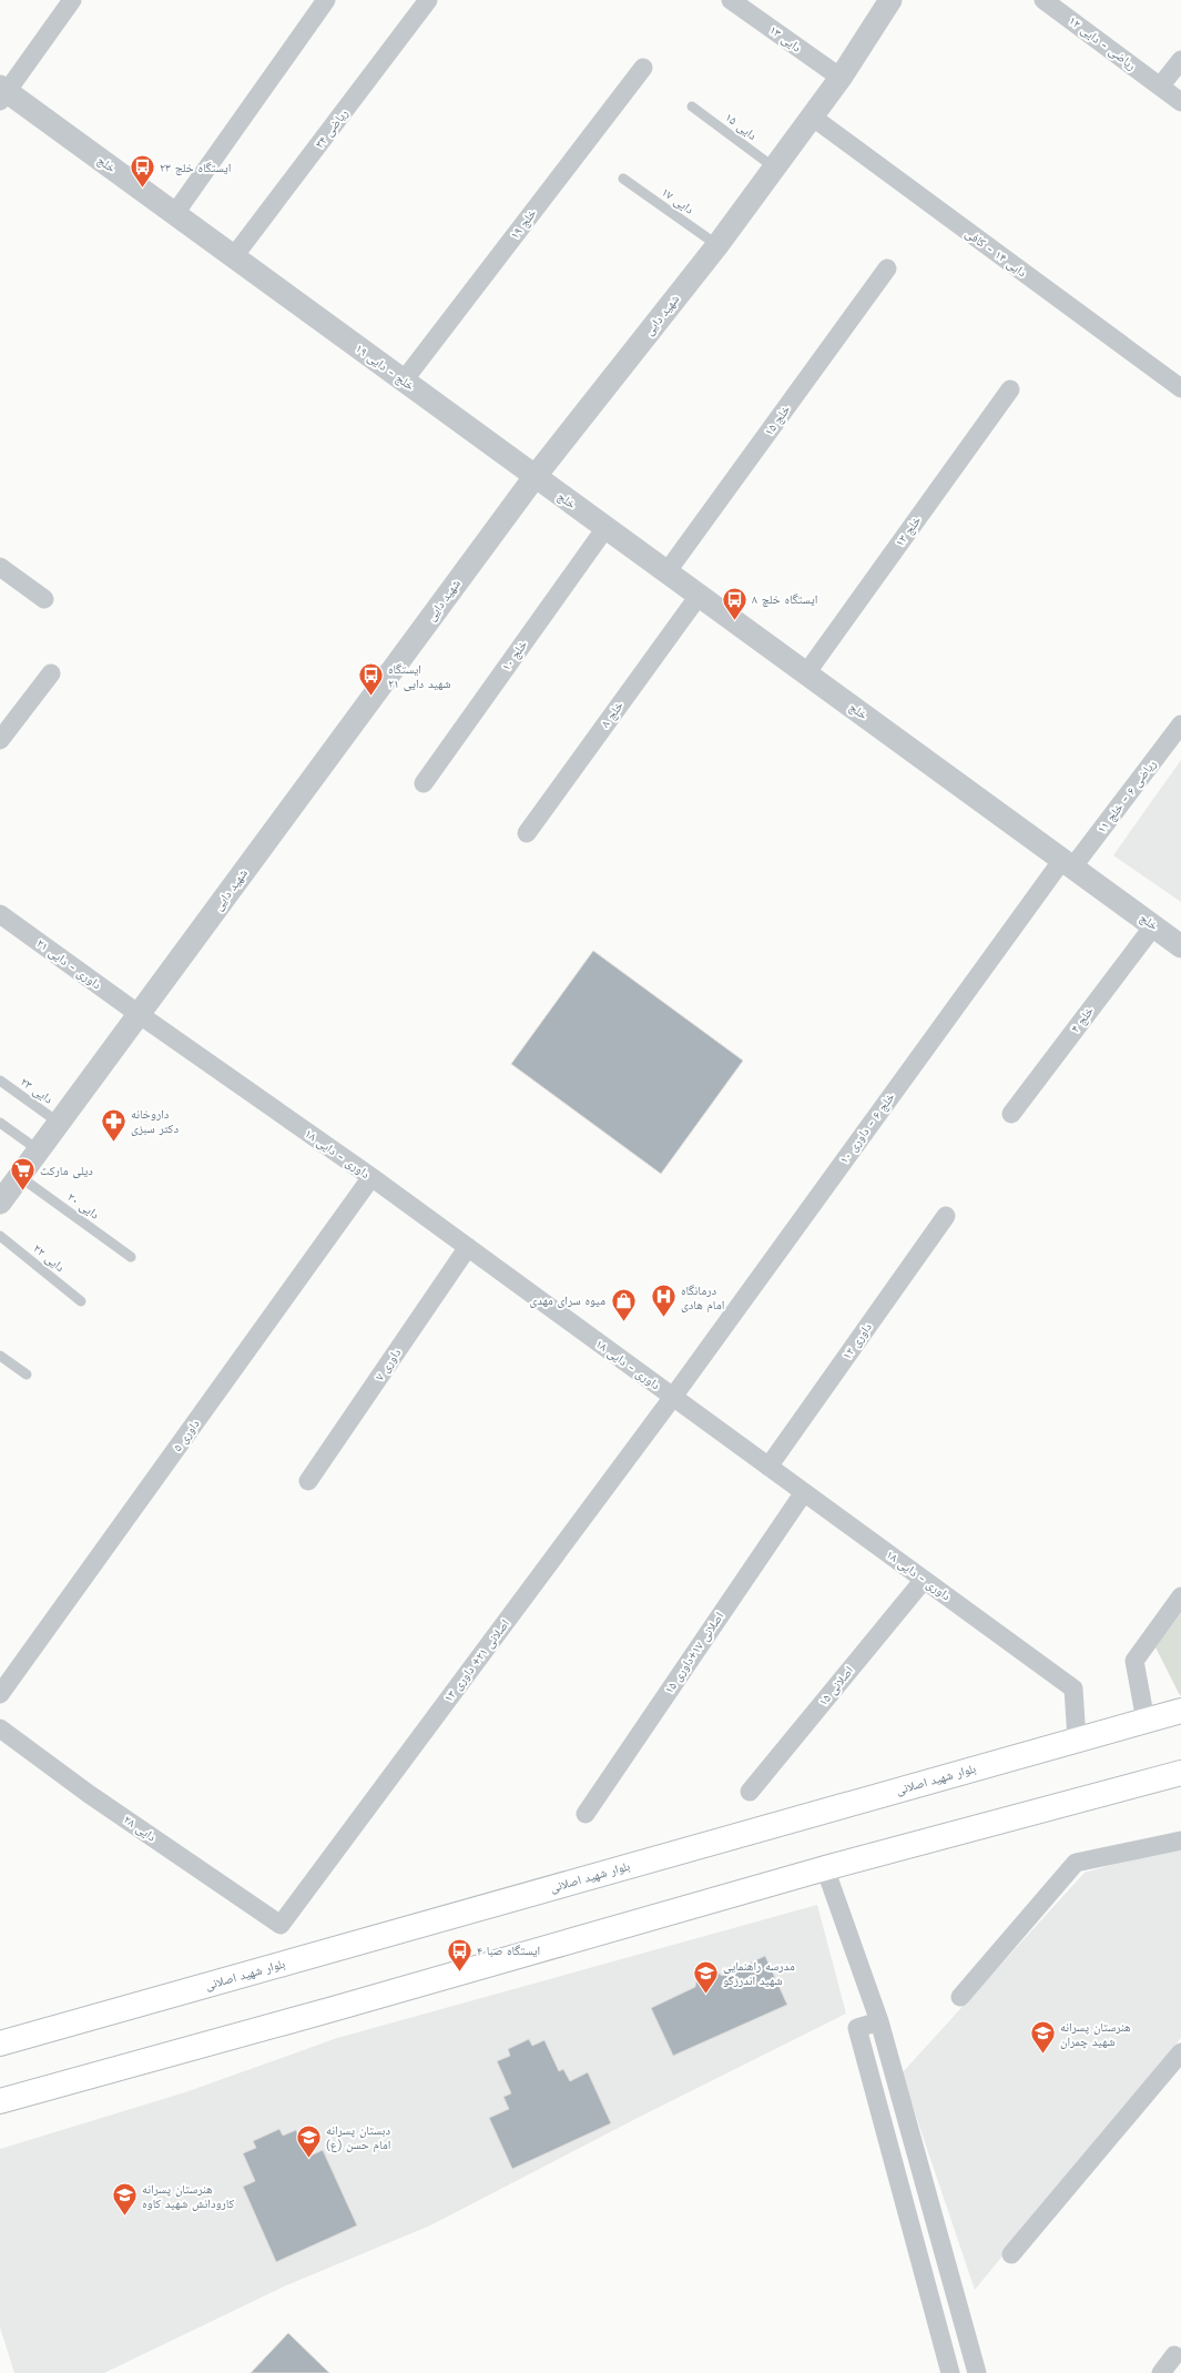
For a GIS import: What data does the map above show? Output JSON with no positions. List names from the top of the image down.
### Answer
{
  "streets": {
    "main road": ["بلوار شهید اصلانی"],
    "street": [
      "دایی ۱۳",
      "ریاضی - دایی ۱۲",
      "ریاضی ۳۴",
      "خلج",
      "خلج ۱۹",
      "دایی ۱۴ - کافی",
      "شهید دایی",
      "خلج - دایی ۱۹",
      "خلج ۱۵",
      "خلج ۱۳",
      "خلج ۱۰",
      "خلج ۸",
      "ریاضی ۶ - خلج ۱۱",
      "داوری - دایی ۲۱",
      "خلج ۴",
      "خلج ۶ - داوری ۱۰",
      "داوری - دایی ۱۸",
      "داوری ۱۲",
      "داوری ۷",
      "داوری ۵",
      "اصلانی ۱۷+داوری ۱۵",
      "اصلانی ۲۱+ داوری ۱۳",
      "اصلانی ۱۵",
      "دایی ۲۸"
    ],
    "lane": [
      "دایی ۱۵",
      "دایی ۱۷",
      "دایی ۲۳",
      "دایی ۲۰",
      "دایی ۲۲"
    ]
  },
  "crossings": [
    ["دایی ۱۳", "شهید دایی"],
    ["دایی ۱۵", "شهید دایی"],
    ["ریاضی ۳۴", "خلج"],
    ["ریاضی ۳۴", "خلج - دایی ۱۹"],
    ["خلج", "شهید دایی"],
    ["خلج", "خلج - دایی ۱۹"],
    ["خلج", "خلج ۱۵"],
    ["خلج", "خلج ۱۳"],
    ["خلج", "خلج ۱۰"],
    ["خلج", "خلج ۸"],
    ["خلج", "ریاضی ۶ - خلج ۱۱"],
    ["خلج", "خلج ۴"],
    ["خلج", "خلج ۶ - داوری ۱۰"],
    ["دایی ۱۷", "شهید دایی"],
    ["خلج ۱۹", "خلج - دایی ۱۹"],
    ["دایی ۱۴ - کافی", "شهید دایی"],
    ["شهید دایی", "خلج - دایی ۱۹"],
    ["شهید دایی", "داوری - دایی ۲۱"],
    ["شهید دایی", "دایی ۲۳"],
    ["شهید دایی", "داوری - دایی ۱۸"],
    ["شهید دایی", "دایی ۲۰"],
    ["ریاضی ۶ - خلج ۱۱", "خلج ۶ - داوری ۱۰"],
    ["داوری - دایی ۲۱", "داوری - دایی ۱۸"],
    ["خلج ۶ - داوری ۱۰", "داوری - دایی ۱۸"],
    ["خلج ۶ - داوری ۱۰", "اصلانی ۲۱+ داوری ۱۳"],
    ["داوری - دایی ۱۸", "داوری ۱۲"],
    ["داوری - دایی ۱۸", "داوری ۷"],
    ["داوری - دایی ۱۸", "داوری ۵"],
    ["داوری - دایی ۱۸", "اصلانی ۱۷+داوری ۱۵"],
    ["داوری - دایی ۱۸", "اصلانی ۲۱+ داوری ۱۳"],
    ["داوری - دایی ۱۸", "اصلانی ۱۵"],
    ["داوری - دایی ۱۸", "بلوار شهید اصلانی"],
    ["اصلانی ۲۱+ داوری ۱۳", "دایی ۲۸"]
  ],
  "places": {
    "bus stop": [
      "ایستگاه خلج ۲۳",
      "ایستگاه خلچ ۸",
      "ایستگاه شهید دایی ۲۱",
      "ایستگاه صبا ۴"
    ],
    "pharmacy": ["داروخانه دکتر سبزی"],
    "supermarket": ["دیلی مارکت"],
    "hospital": ["درمانگاه امام هادی"],
    "shop": ["میوه سرای مهدی"],
    "school or university": [
      "مدرسه راهنمایی شهید اندرزگو",
      "هنرستان پسرانه شهید چمران",
      "دبستان پسرانه امام حسن (ع)",
      "هنرستان پسرانه کارودانش شهید کاوه"
    ]
  }
}
